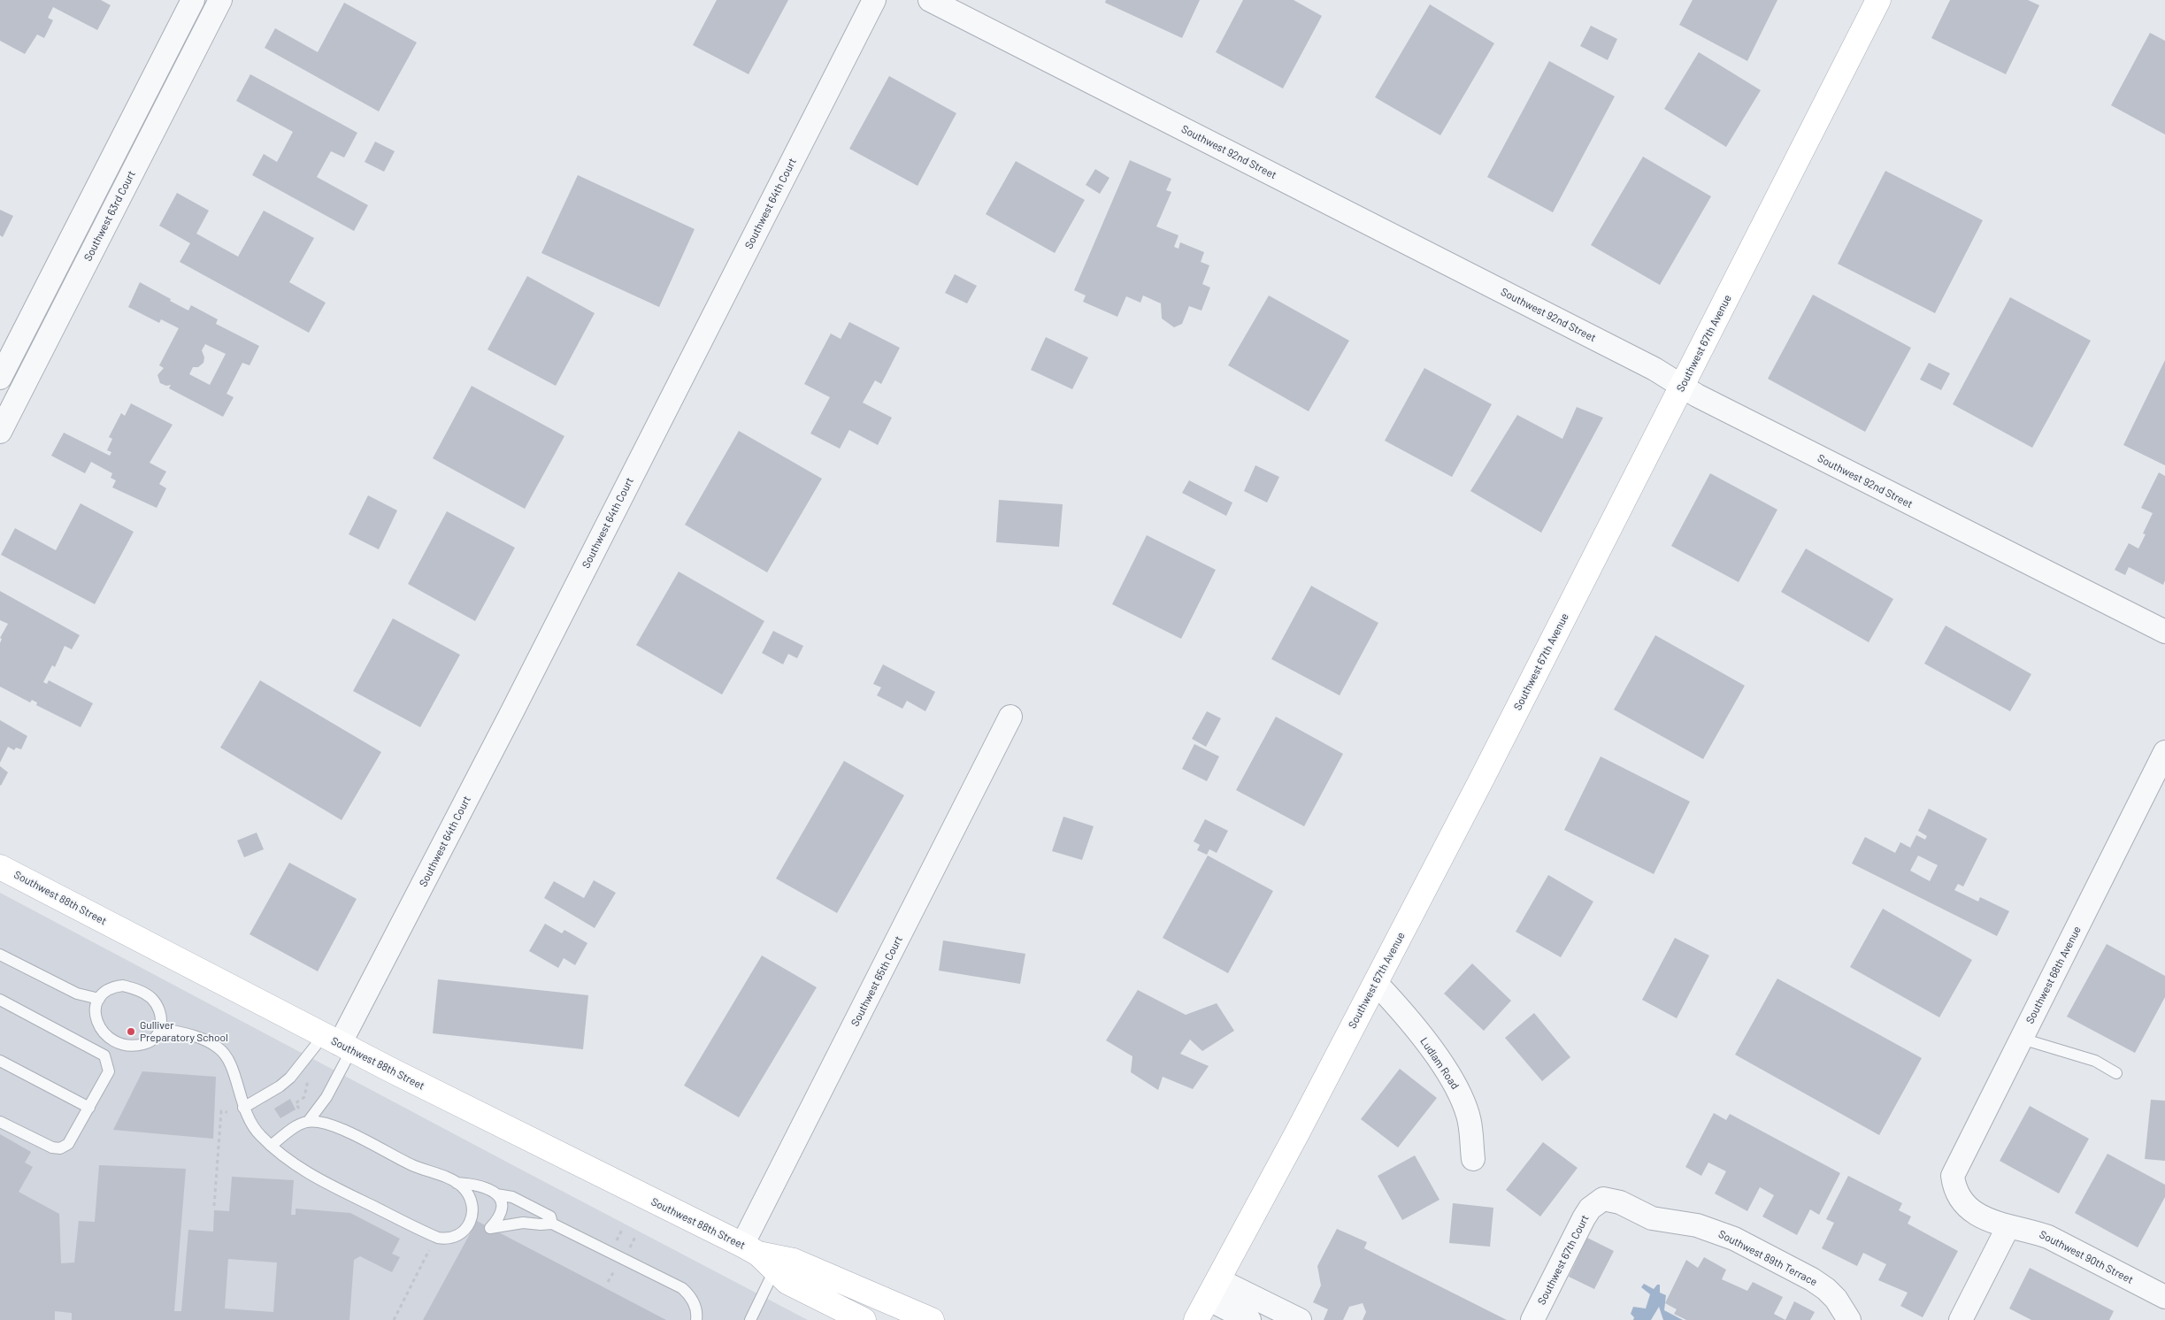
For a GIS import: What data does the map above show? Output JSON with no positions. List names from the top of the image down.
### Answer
{
  "streets": {
    "main road": ["Southwest 67th Avenue", "Southwest 88th Street"],
    "street": [
      "Southwest 92nd Street",
      "Southwest 64th Court",
      "Southwest 63rd Court",
      "Southwest 68th Avenue",
      "Southwest 65th Court",
      "Ludlam Road",
      "Southwest 90th Street",
      "Southwest 89th Terrace",
      "Southwest 67th Court"
    ]
  },
  "crossings": [
    ["Southwest 92nd Street", "Southwest 67th Avenue"],
    ["Southwest 64th Court", "Southwest 88th Street"],
    ["Southwest 67th Avenue", "Ludlam Road"],
    ["Southwest 88th Street", "Southwest 65th Court"],
    ["Southwest 68th Avenue", "Southwest 90th Street"],
    ["Southwest 89th Terrace", "Southwest 67th Court"]
  ],
  "places": ["Gulliver Preparatory School"]
}
